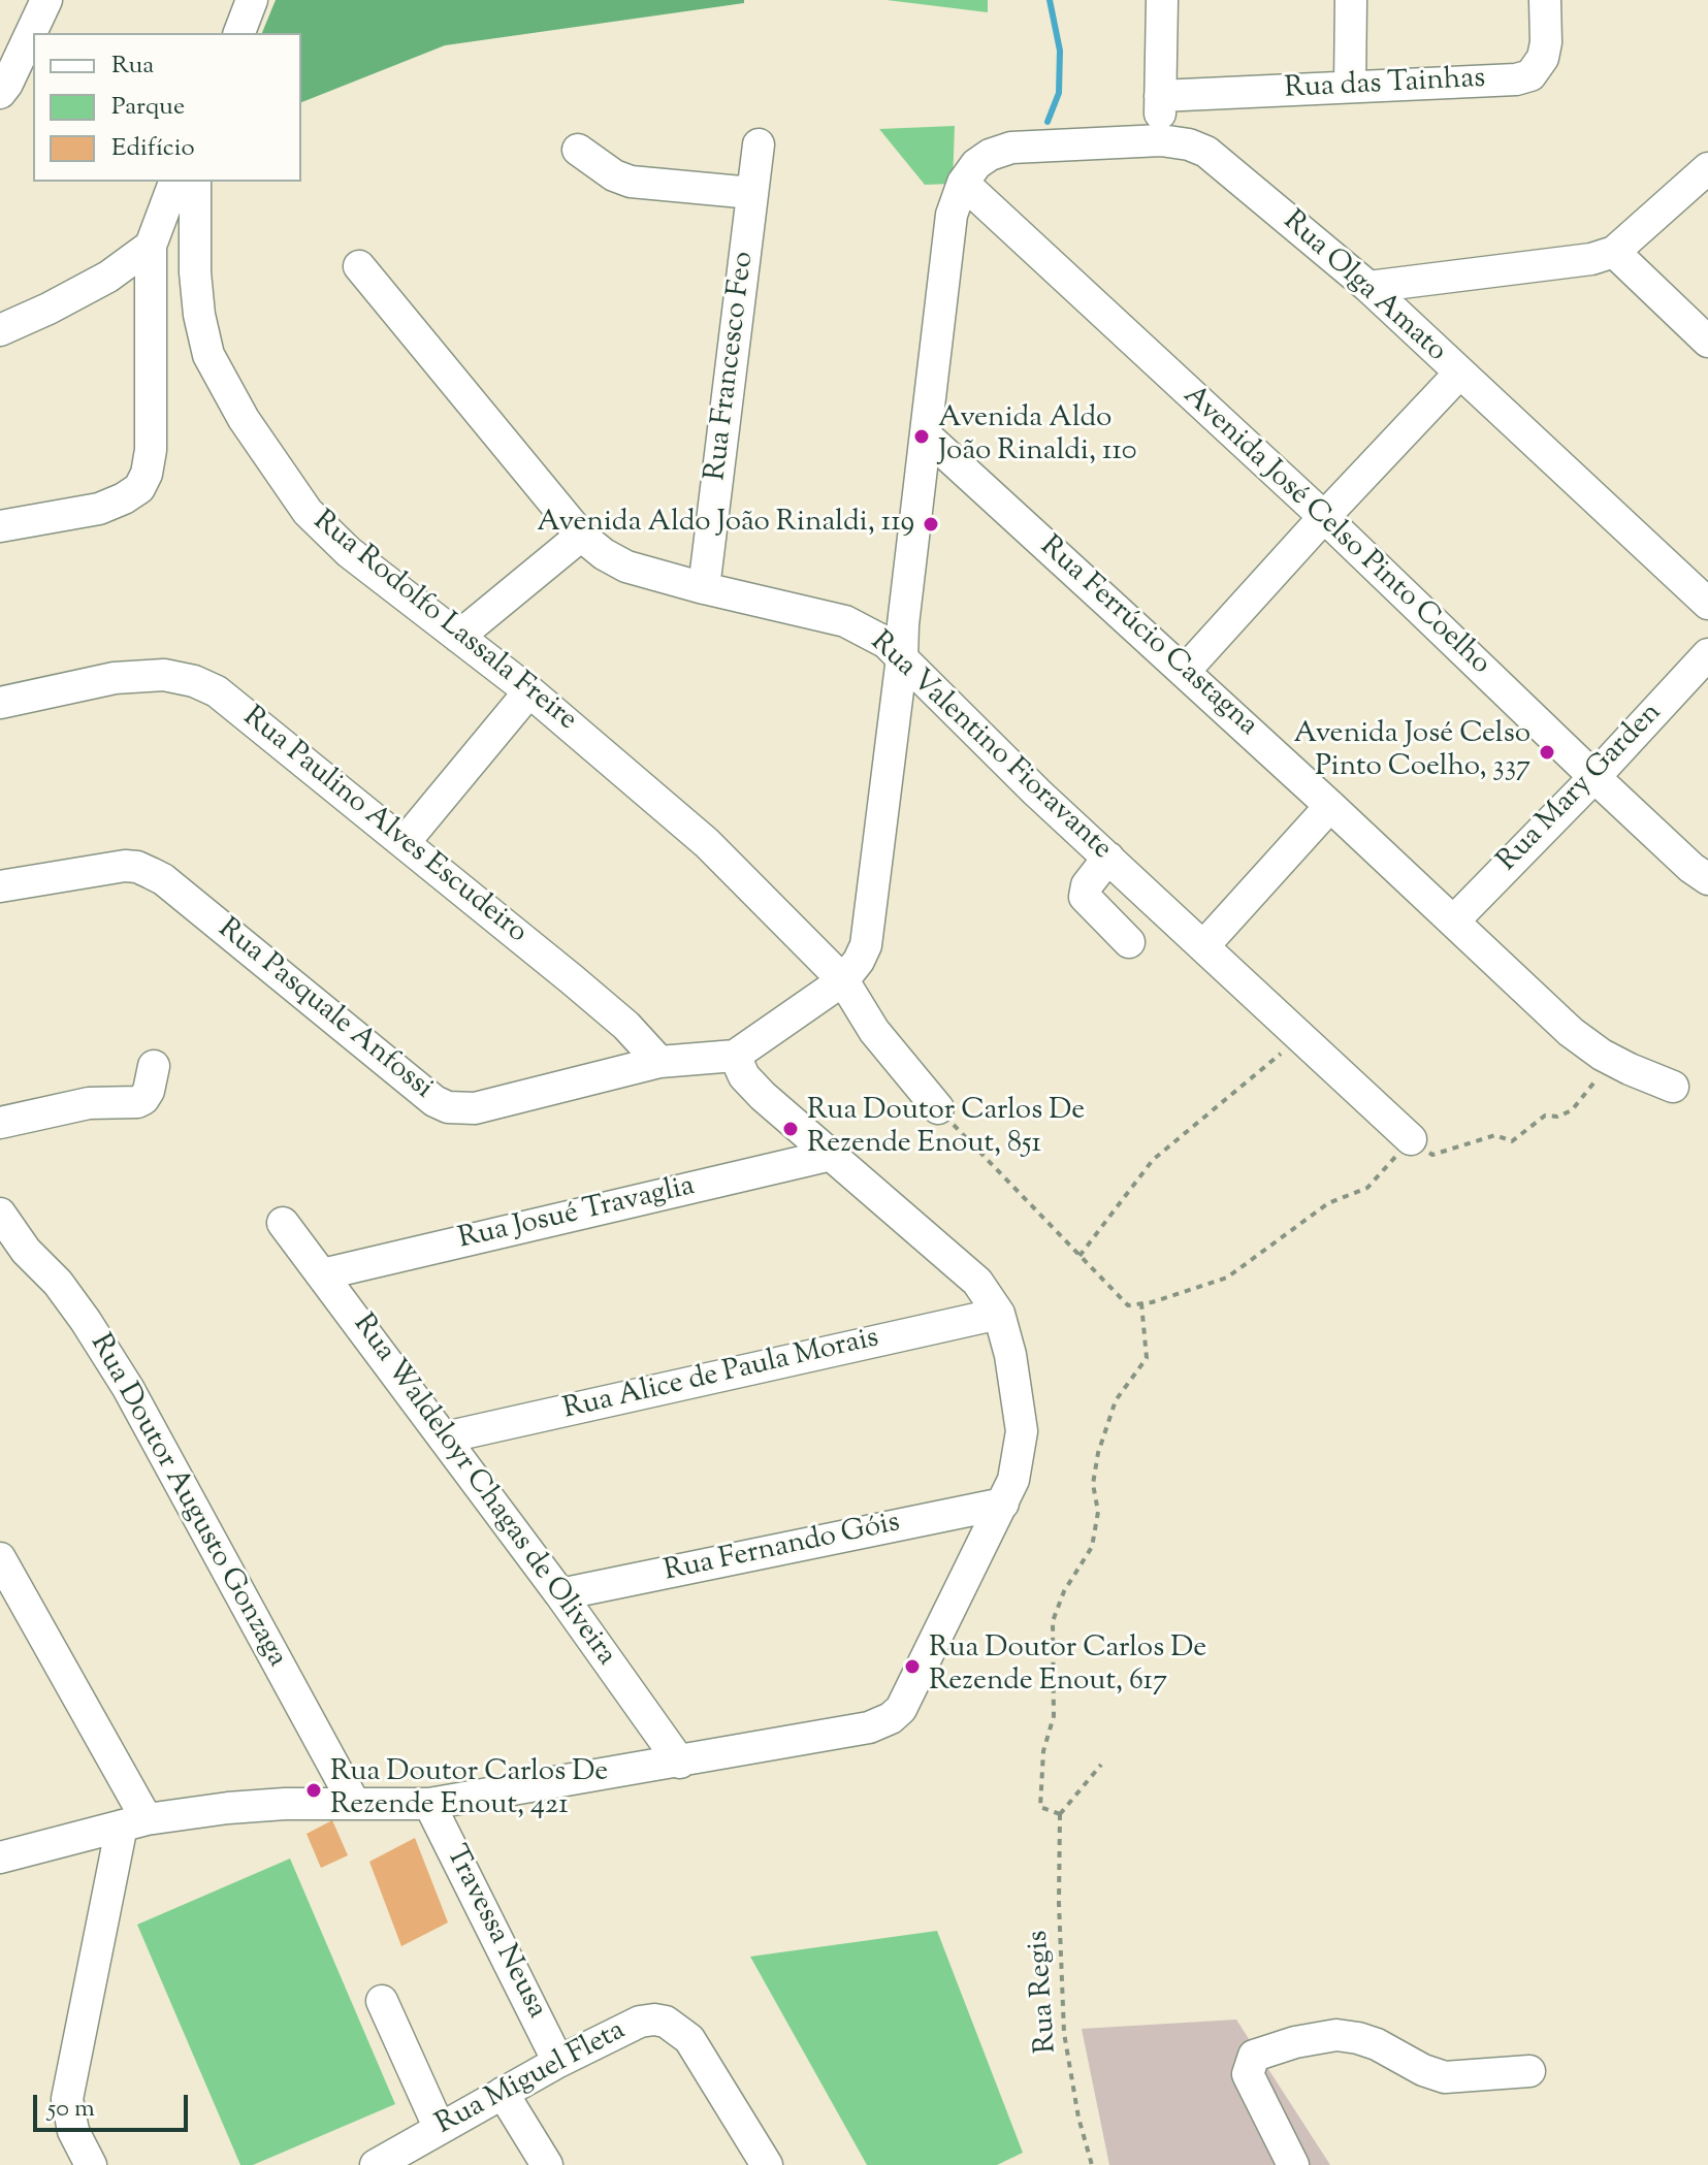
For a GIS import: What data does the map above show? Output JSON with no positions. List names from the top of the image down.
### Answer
{
  "streets": {
    "street": [
      "Rua das Tainhas",
      "Rua Olga Amato",
      "Rua Francesco Feo",
      "Avenida José Celso Pinto Coelho",
      "Rua Rodolfo Lassala Freire",
      "Rua Ferrúcio Castagna",
      "Rua Valentino Fioravante",
      "Rua Mary Garden",
      "Rua Paulino Alves Escudeiro",
      "Rua Pasquale Anfossi",
      "Rua Josué Travaglia",
      "Rua Alice de Paula Morais",
      "Rua Waldeloyr Chagas de Oliveira",
      "Rua Doutor Augusto Gonzaga",
      "Rua Fernando Góis",
      "Travessa Neusa",
      "Rua Miguel Fleta"
    ],
    "path": ["Rua Regis"]
  },
  "crossings": [
    ["Rua Olga Amato", "Avenida José Celso Pinto Coelho"],
    ["Rua Francesco Feo", "Rua Valentino Fioravante"],
    ["Avenida José Celso Pinto Coelho", "Rua Mary Garden"],
    ["Rua Ferrúcio Castagna", "Rua Mary Garden"],
    ["Rua Paulino Alves Escudeiro", "Rua Pasquale Anfossi"],
    ["Rua Josué Travaglia", "Rua Waldeloyr Chagas de Oliveira"],
    ["Rua Alice de Paula Morais", "Rua Waldeloyr Chagas de Oliveira"],
    ["Rua Waldeloyr Chagas de Oliveira", "Rua Fernando Góis"],
    ["Travessa Neusa", "Rua Miguel Fleta"]
  ],
  "places": [
    "Avenida Aldo João Rinaldi, 110",
    "Avenida Aldo João Rinaldi, 119",
    "Avenida José Celso Pinto Coelho, 337",
    "Rua Doutor Carlos De Rezende Enout, 851",
    "Rua Doutor Carlos De Rezende Enout, 617",
    "Rua Doutor Carlos De Rezende Enout, 421"
  ],
  "legend": ["Rua", "Parque", "Edifício"],
  "scale_bar": "50 m"
}
